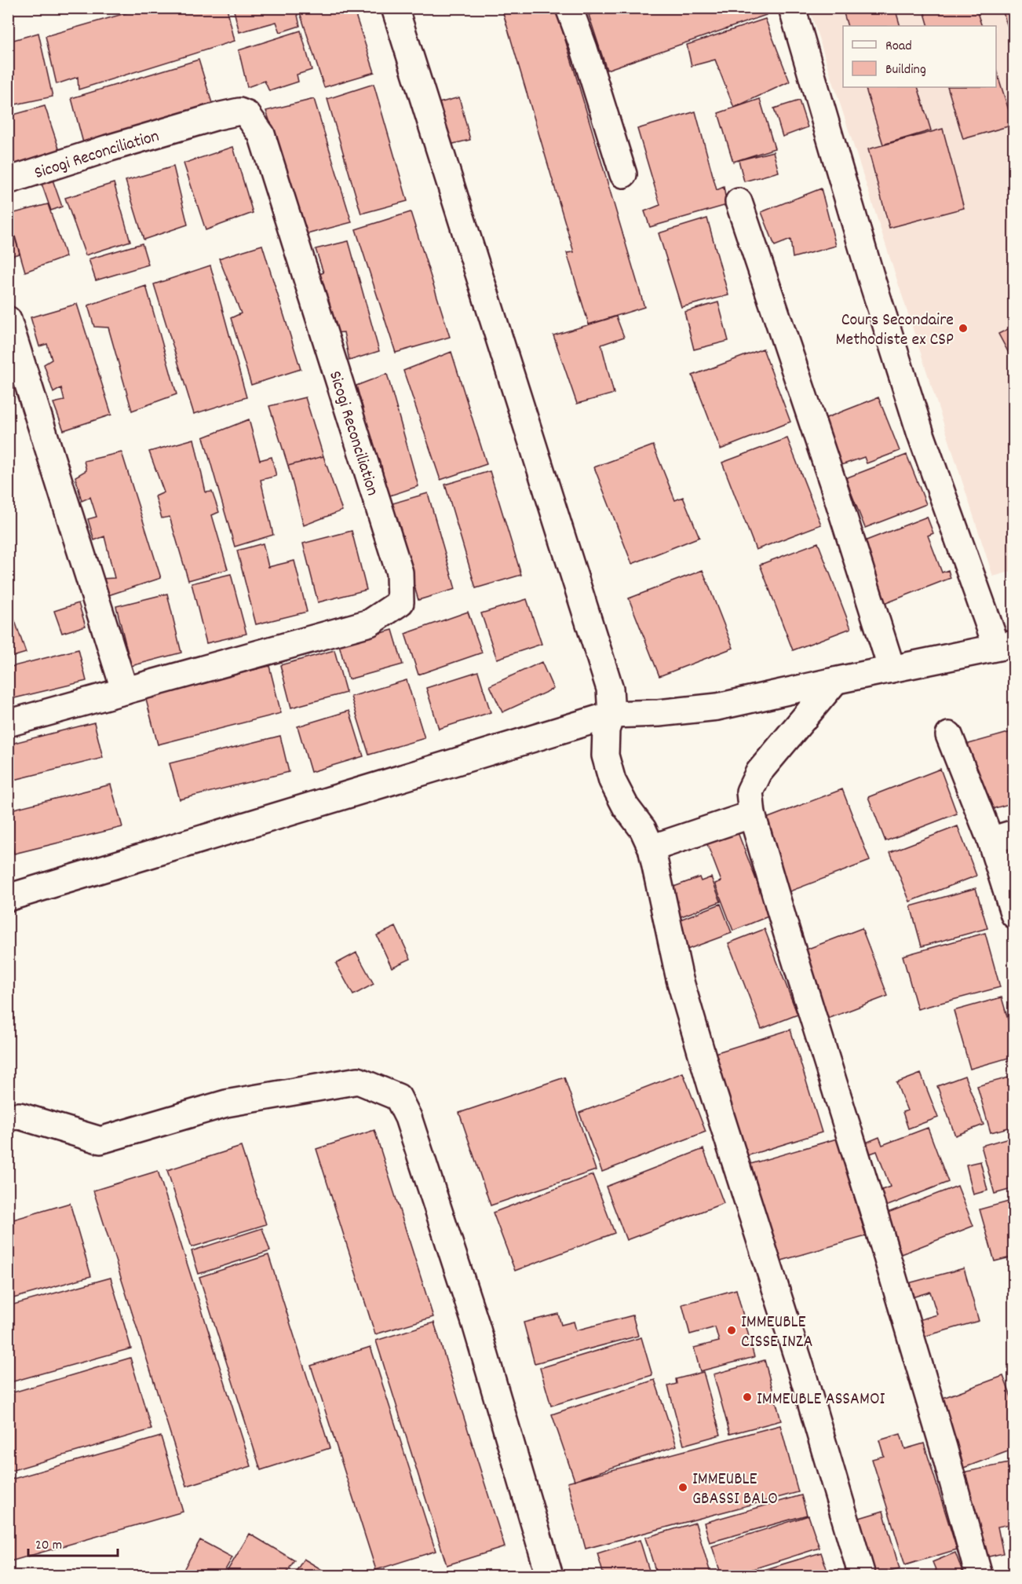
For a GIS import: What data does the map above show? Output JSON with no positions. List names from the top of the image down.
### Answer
{
  "streets": {
    "street": ["Sicogi Reconciliation"]
  },
  "places": [
    "Cours Secondaire Methodiste ex CSP",
    "IMMEUBLE CISSE INZA",
    "IMMEUBLE ASSAMOI",
    "IMMEUBLE GBASSI BALO"
  ],
  "legend": ["Road", "Building"],
  "scale_bar": "20 m"
}
